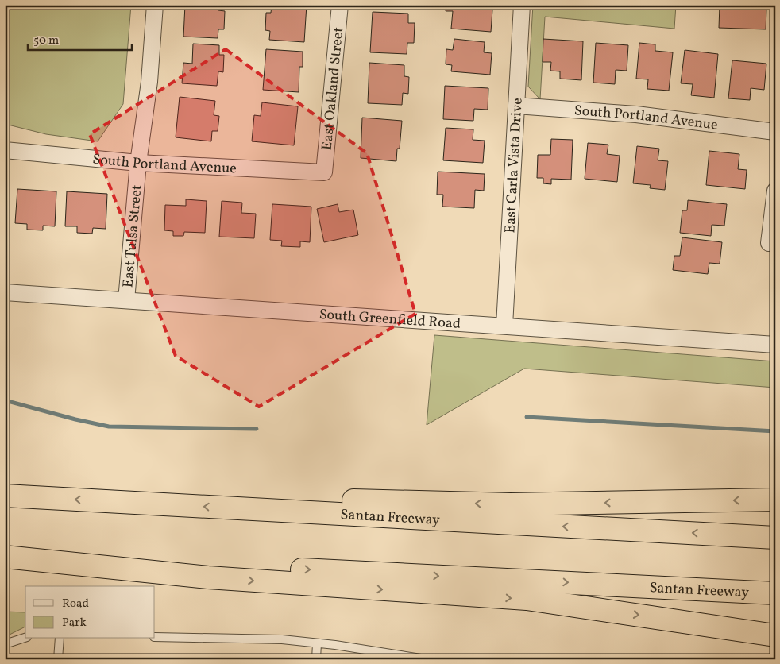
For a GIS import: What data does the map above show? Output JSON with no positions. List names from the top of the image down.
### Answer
{
  "streets": {
    "highway": ["Santan Freeway"],
    "street": [
      "East Oakland Street",
      "South Portland Avenue",
      "East Carla Vista Drive",
      "East Tulsa Street",
      "South Greenfield Road"
    ]
  },
  "crossings": [
    ["East Oakland Street", "South Portland Avenue"],
    ["South Portland Avenue", "East Carla Vista Drive"],
    ["South Portland Avenue", "East Tulsa Street"],
    ["East Carla Vista Drive", "South Greenfield Road"],
    ["East Tulsa Street", "South Greenfield Road"]
  ],
  "legend": ["Road", "Park"],
  "scale_bar": "50 m"
}
